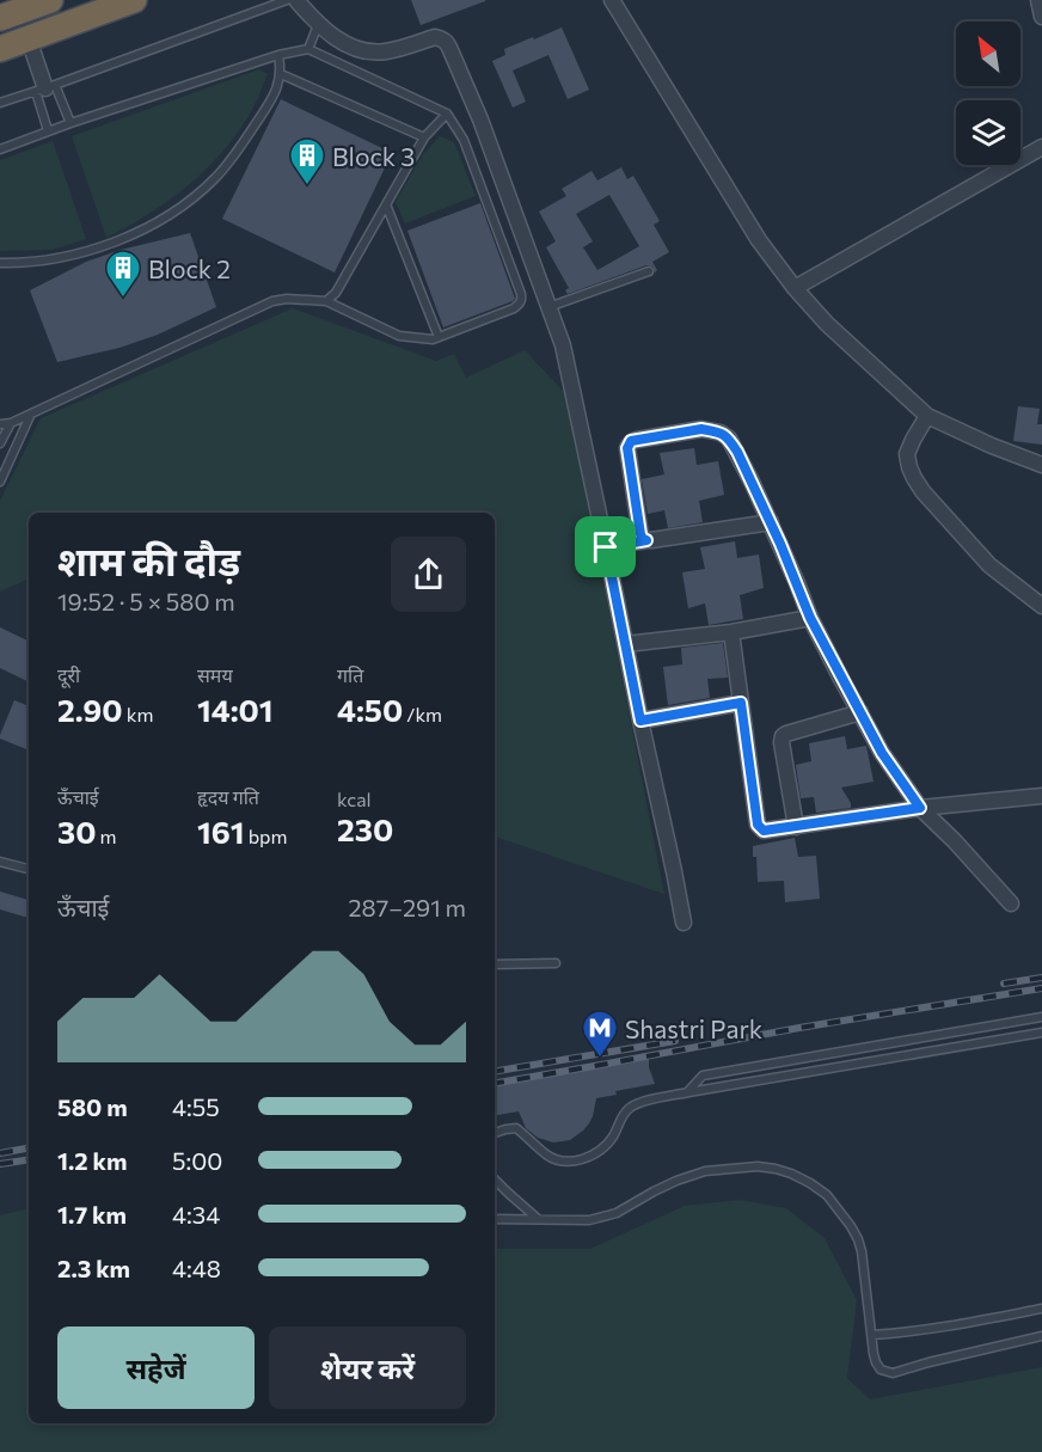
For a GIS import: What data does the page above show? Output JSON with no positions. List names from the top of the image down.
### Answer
{
  "places": {
    "building": ["Block 3", "Block 2"],
    "metro station": ["Shastri Park"]
  },
  "north": "top left",
  "page": {
    "heading": ["शाम की दौड़", "19:52 · 5 × 580 m"],
    "stats": [
      ["दूरी", "2.90 km"],
      ["समय", "14:01"],
      ["गति", "4:50 /km"],
      ["ऊँचाई", "30 m"],
      ["हृदय गति", "161 bpm"],
      ["kcal", "230"]
    ],
    "chart": ["ऊँचाई", "287–291 m"],
    "list": [
      {
        "name": "580 m",
        "note": "4:55"
      },
      {
        "name": "1.2 km",
        "note": "5:00"
      },
      {
        "name": "1.7 km",
        "note": "4:34"
      },
      {
        "name": "2.3 km",
        "note": "4:48"
      }
    ],
    "buttons": ["सहेजें", "शेयर करें"]
  }
}
